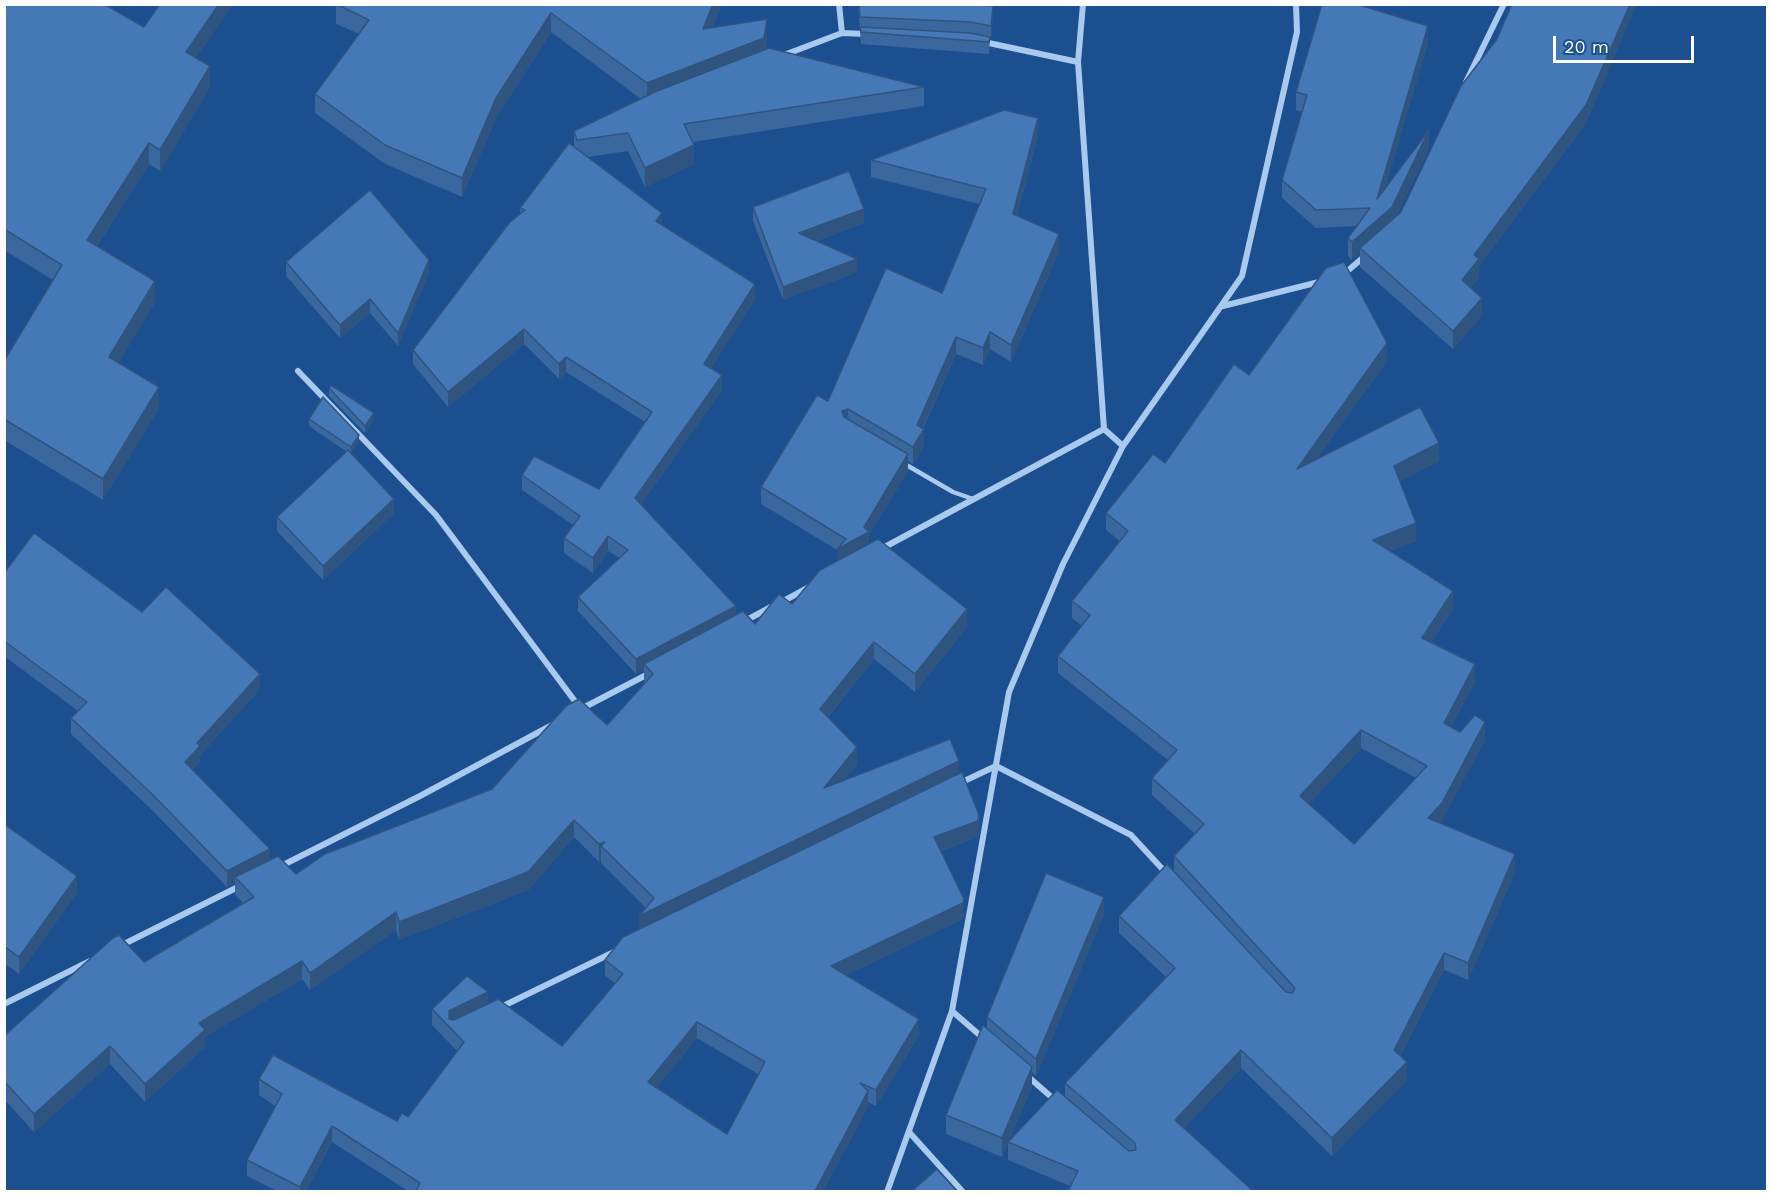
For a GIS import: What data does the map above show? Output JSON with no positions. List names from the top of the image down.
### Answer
{
  "scale_bar": "20 m"
}
